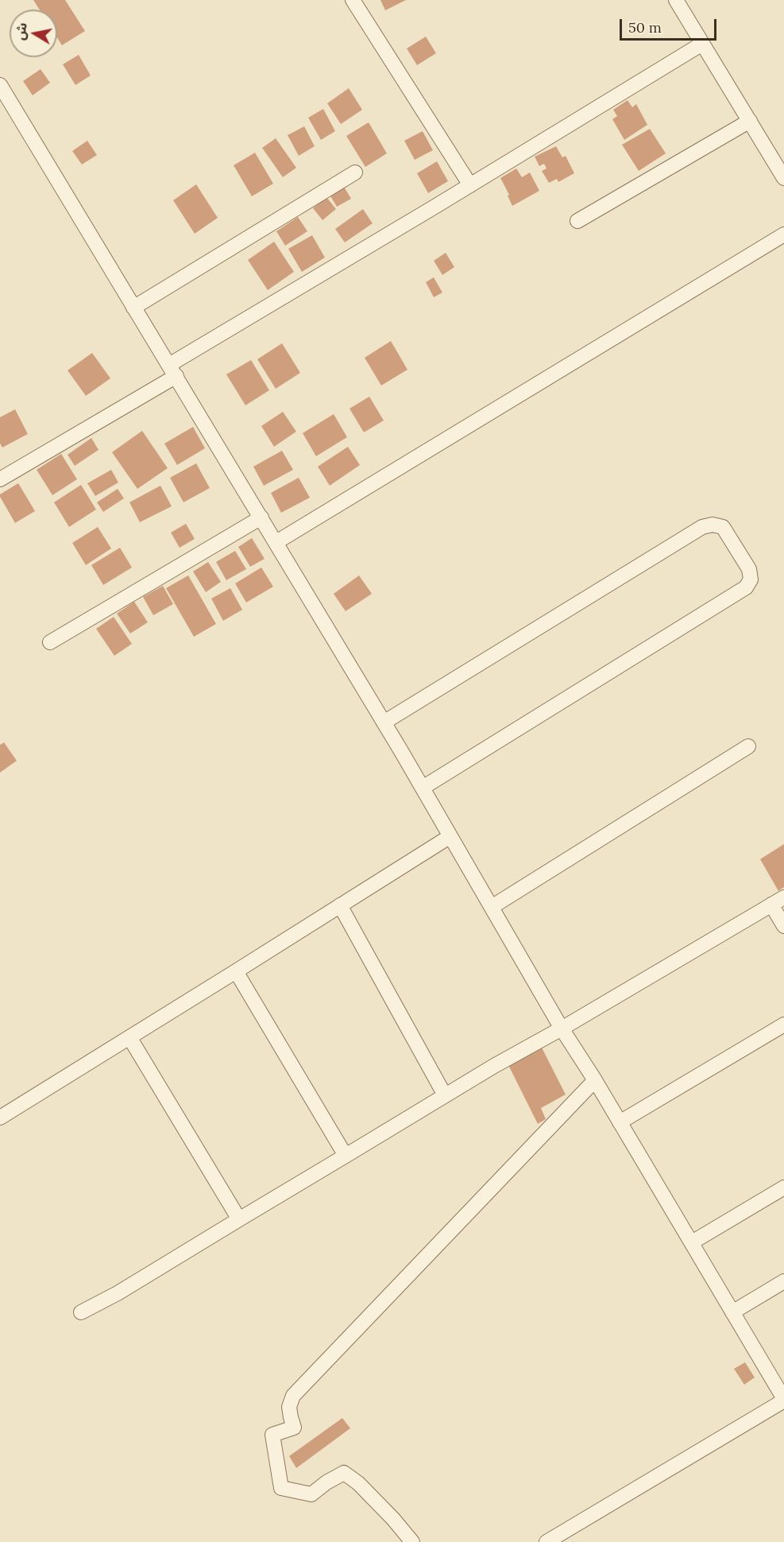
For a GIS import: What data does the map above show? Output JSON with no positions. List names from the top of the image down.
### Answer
{
  "scale_bar": "50 m",
  "north": "left"
}
